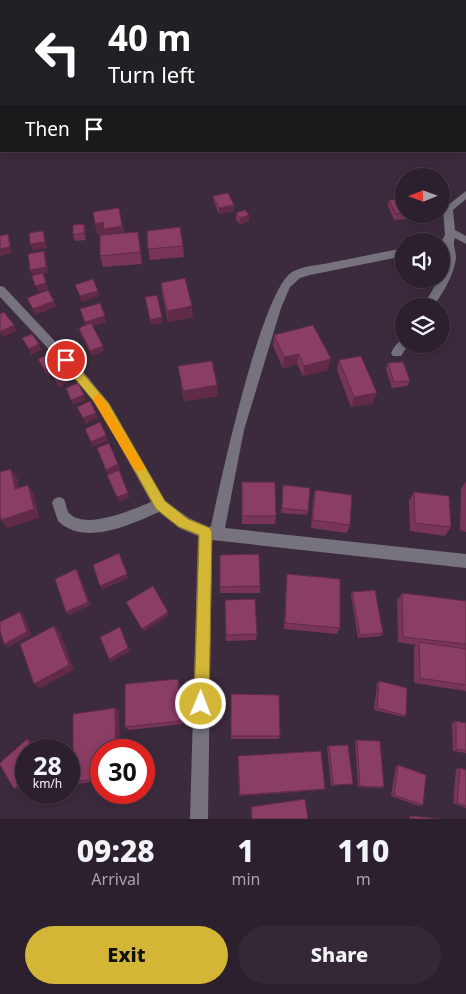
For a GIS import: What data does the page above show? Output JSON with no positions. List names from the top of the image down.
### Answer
{
  "north": "left",
  "page": {
    "turn": ["40 m", "Turn left"],
    "then": "Then",
    "speed": "28 km/h",
    "limit": "30",
    "eta": [
      "09:28",
      "Arrival",
      "1",
      "min",
      "110",
      "m"
    ],
    "buttons": ["Exit", "Share"]
  }
}
